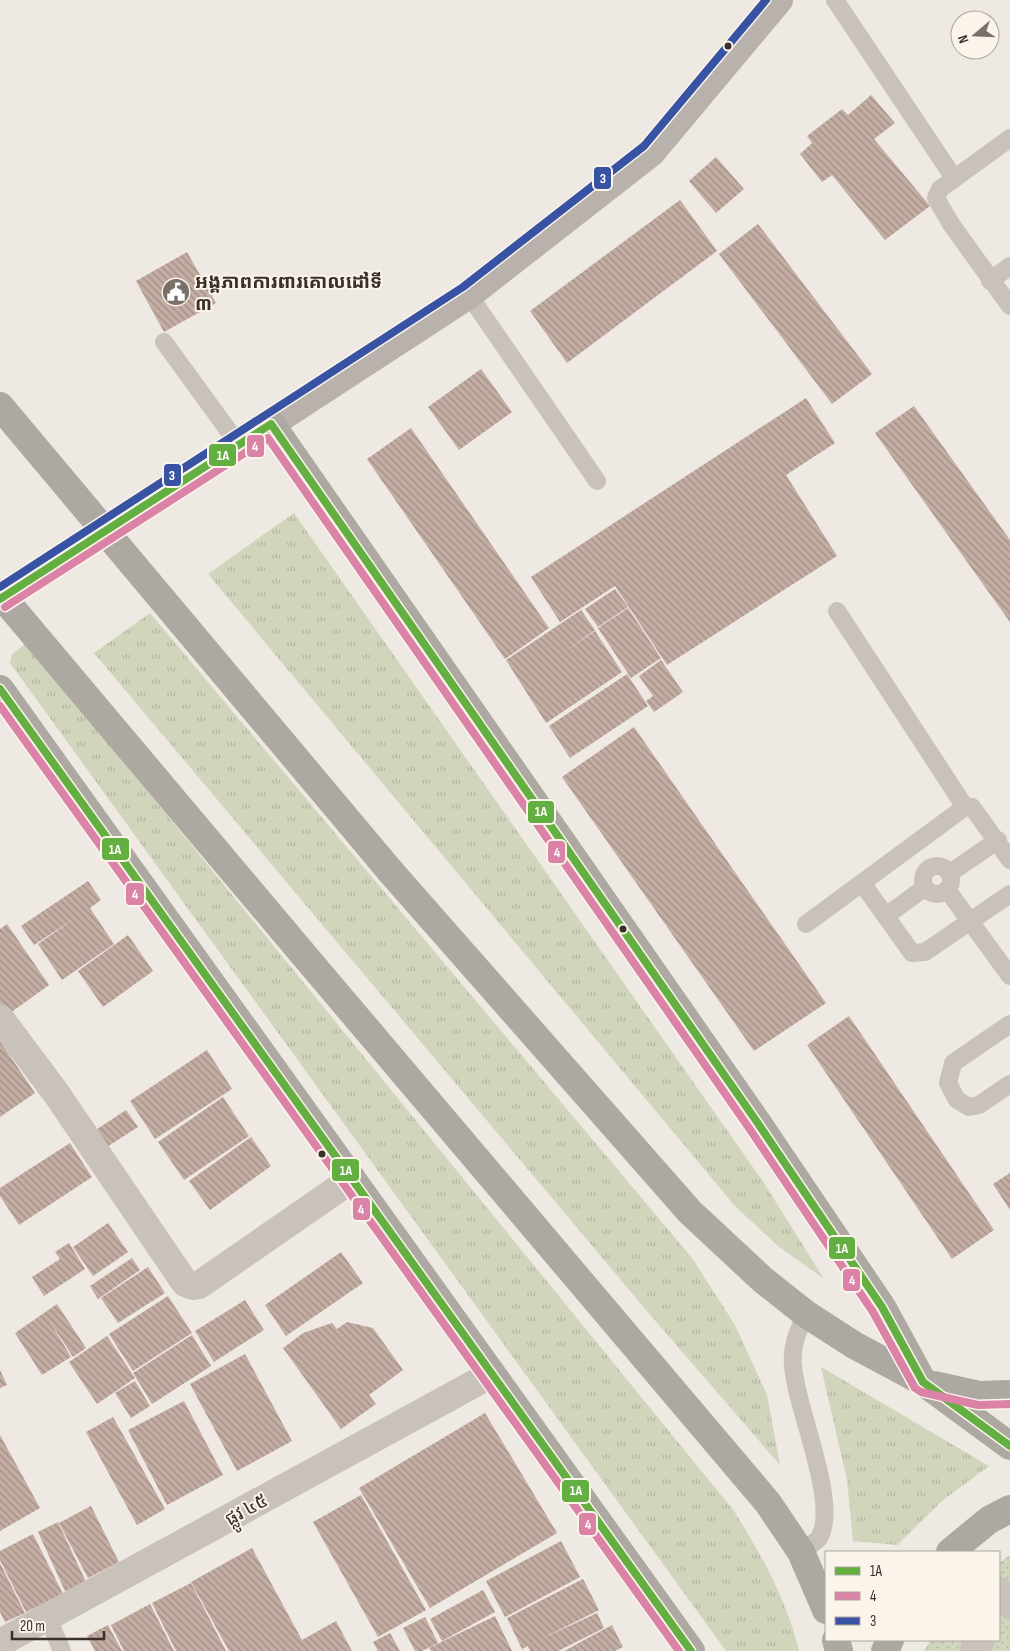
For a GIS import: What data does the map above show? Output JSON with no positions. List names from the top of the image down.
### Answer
{
  "streets": {
    "street": ["ផ្លូវ ៤៥"]
  },
  "places": {
    "public building": ["អង្គភាពការពារគោលដៅទី ៣"]
  },
  "lines": ["transit line 3", "transit line 1A", "transit line 4"],
  "legend": ["1A", "4", "3"],
  "scale_bar": "20 m",
  "north": "left"
}
